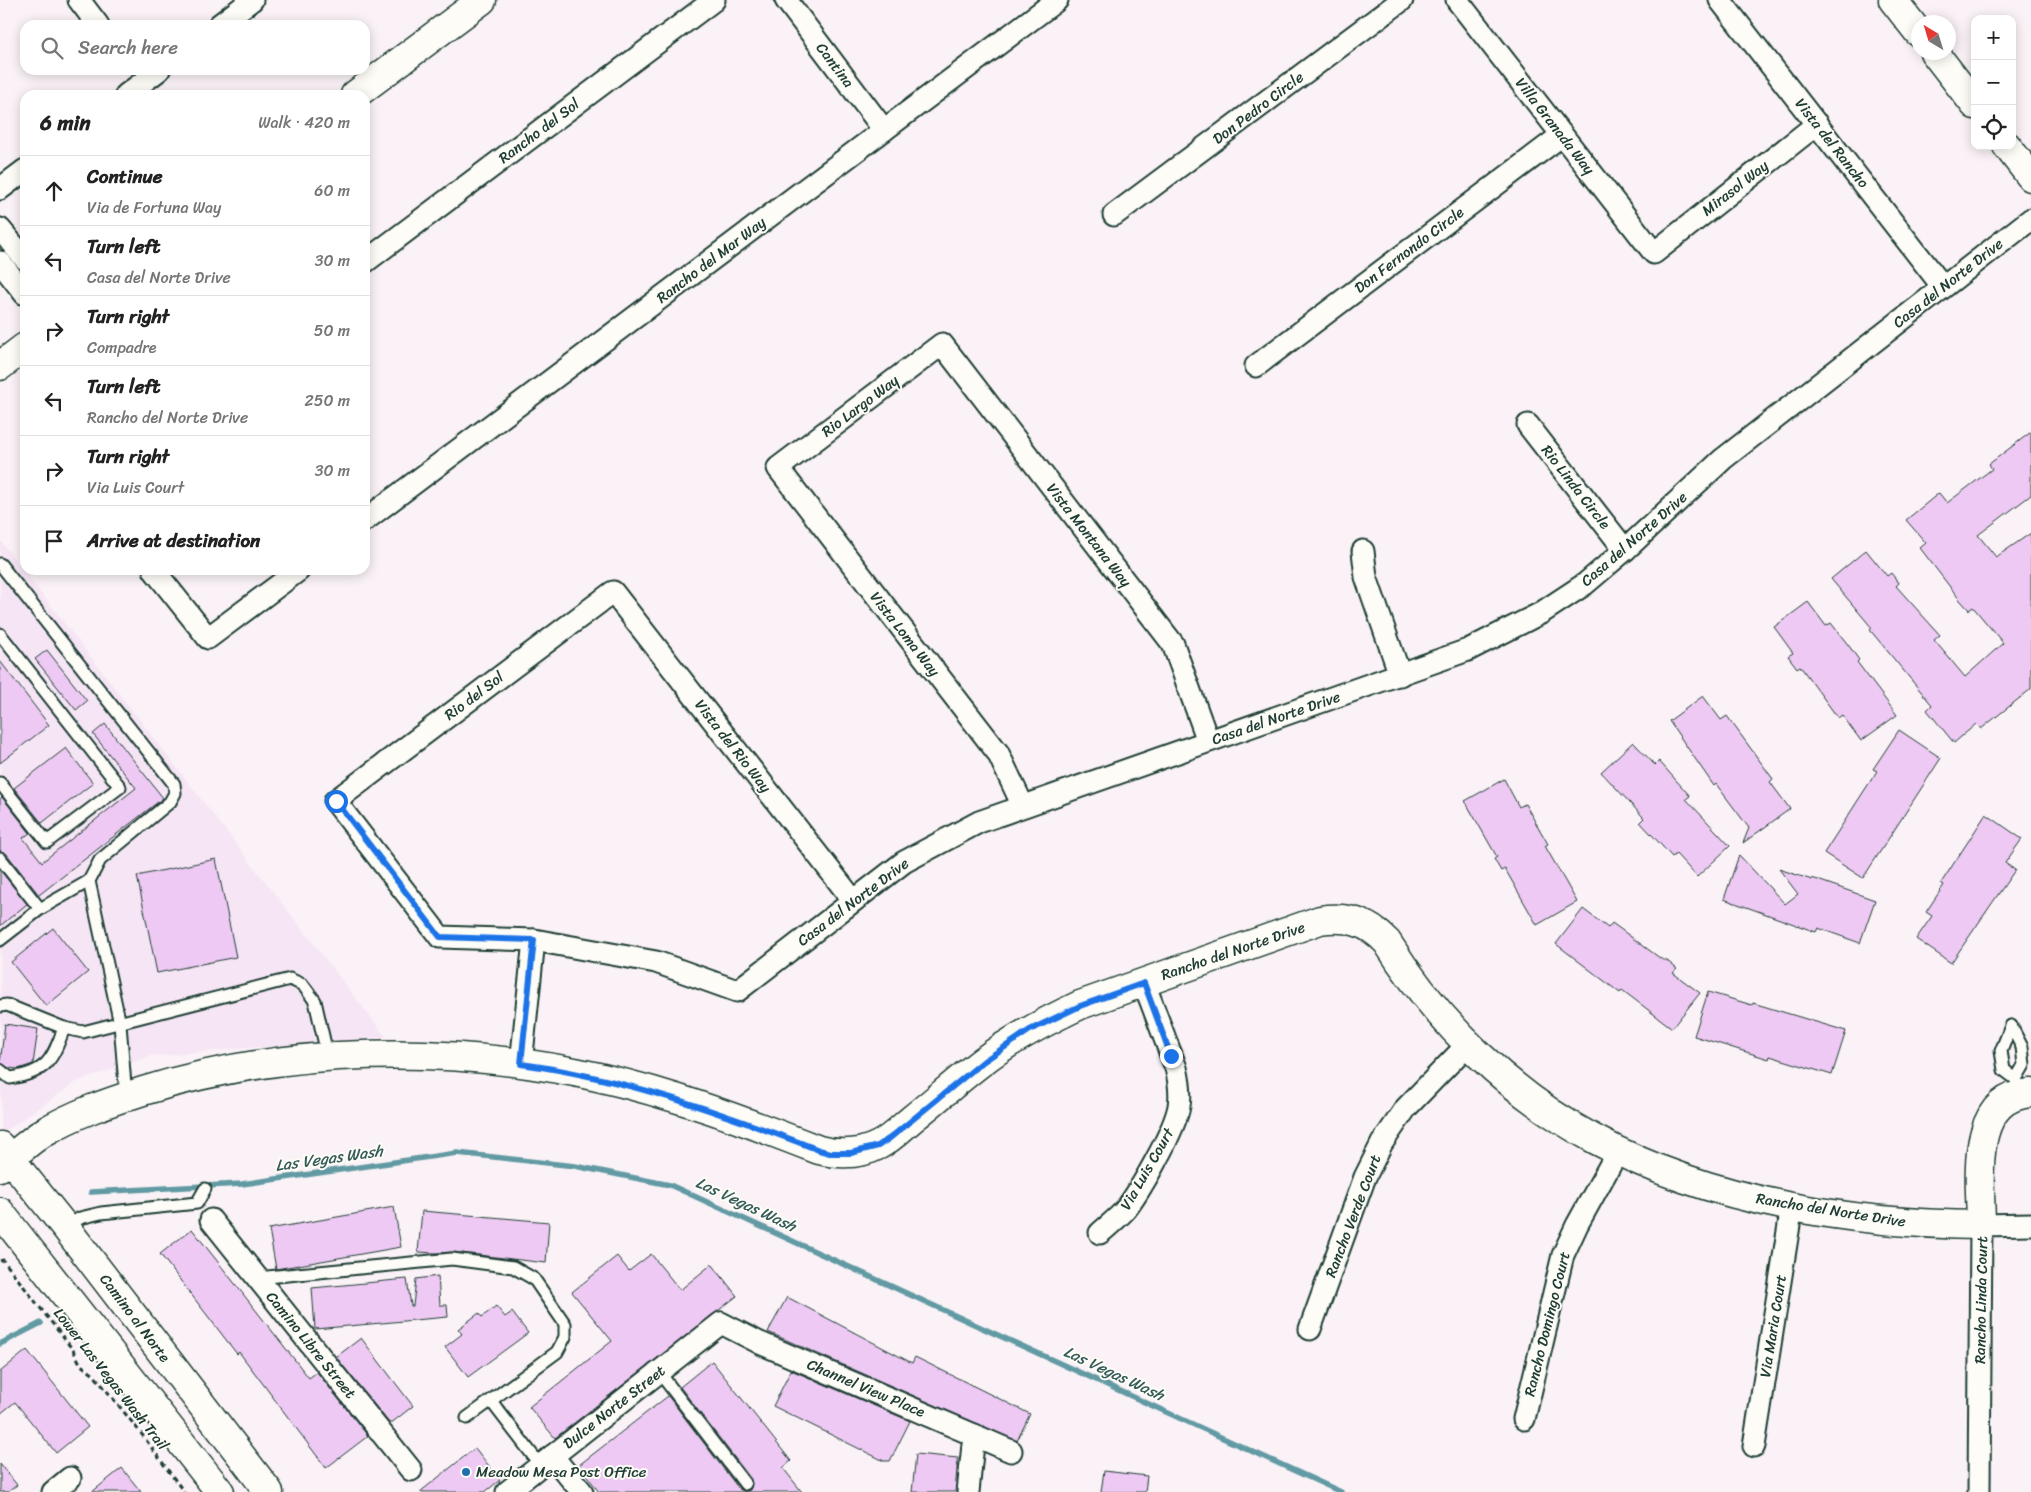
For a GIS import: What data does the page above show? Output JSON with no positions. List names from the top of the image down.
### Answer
{
  "streets": {
    "street": [
      "Cantina",
      "Don Pedro Circle",
      "Villa Granada Way",
      "Rancho del Sol",
      "Vista del Rancho",
      "Mirasol Way",
      "Don Fernondo Circle",
      "Rancho del Mar Way",
      "Casa del Norte Drive",
      "Rio Largo Way",
      "Rio Linda Circle",
      "Vista Montana Way",
      "Vista Loma Way",
      "Rio del Sol",
      "Vista del Rio Way",
      "Rancho del Norte Drive",
      "Via Luis Court",
      "Rancho Verde Court",
      "Rancho Linda Court",
      "Camino al Norte",
      "Rancho Domingo Court",
      "Via Maria Court",
      "Camino Libre Street",
      "Channel View Place",
      "Dulce Norte Street"
    ],
    "path": ["Lower Las Vegas Wash Trail"]
  },
  "crossings": [
    ["Cantina", "Rancho del Mar Way"],
    ["Villa Granada Way", "Mirasol Way"],
    ["Villa Granada Way", "Don Fernondo Circle"],
    ["Vista del Rancho", "Mirasol Way"],
    ["Vista del Rancho", "Casa del Norte Drive"],
    ["Casa del Norte Drive", "Rio Linda Circle"],
    ["Casa del Norte Drive", "Vista Montana Way"],
    ["Casa del Norte Drive", "Vista Loma Way"],
    ["Casa del Norte Drive", "Rio del Sol"],
    ["Casa del Norte Drive", "Vista del Rio Way"],
    ["Rio Largo Way", "Vista Montana Way"],
    ["Rio Largo Way", "Vista Loma Way"],
    ["Rio del Sol", "Vista del Rio Way"],
    ["Rancho del Norte Drive", "Via Luis Court"],
    ["Rancho del Norte Drive", "Rancho Verde Court"],
    ["Rancho del Norte Drive", "Rancho Linda Court"],
    ["Rancho del Norte Drive", "Camino al Norte"],
    ["Rancho del Norte Drive", "Rancho Domingo Court"],
    ["Rancho del Norte Drive", "Via Maria Court"],
    ["Channel View Place", "Dulce Norte Street"]
  ],
  "water": ["Las Vegas Wash"],
  "places": ["Meadow Mesa Post Office"],
  "north": "top left",
  "page": {
    "map_buttons": ["+", "−"],
    "search": "Search here",
    "heading": ["6 min", "Walk · 420 m"],
    "list": [
      ["Continue", "Via de Fortuna Way", "60 m"],
      ["Turn left", "Casa del Norte Drive", "30 m"],
      ["Turn right", "Compadre", "50 m"],
      ["Turn left", "Rancho del Norte Drive", "250 m"],
      ["Turn right", "Via Luis Court", "30 m"],
      "Arrive at destination"
    ]
  }
}
